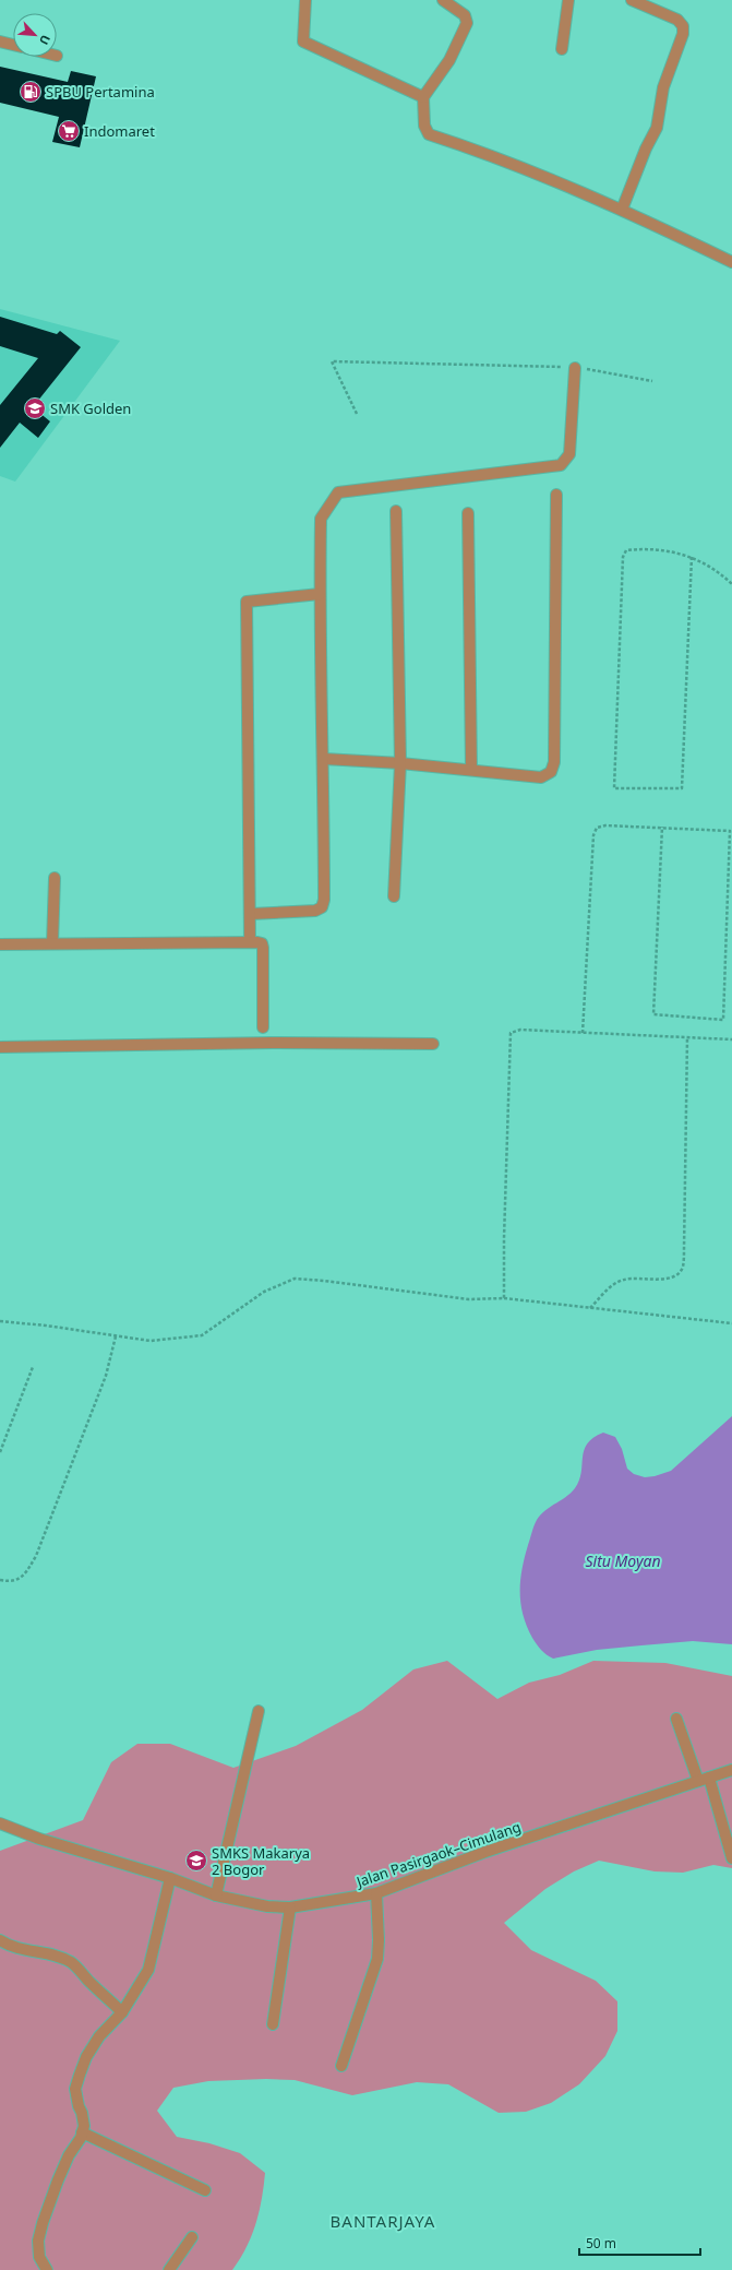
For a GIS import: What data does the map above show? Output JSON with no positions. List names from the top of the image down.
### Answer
{
  "streets": {
    "street": ["Jalan Pasirgaok–Cimulang"]
  },
  "districts": ["BANTARJAYA"],
  "water": ["Situ Moyan"],
  "places": {
    "fuel station": ["SPBU Pertamina"],
    "supermarket": ["Indomaret"],
    "school or university": ["SMK Golden", "SMKS Makarya 2 Bogor"]
  },
  "scale_bar": "50 m",
  "north": "bottom right"
}
